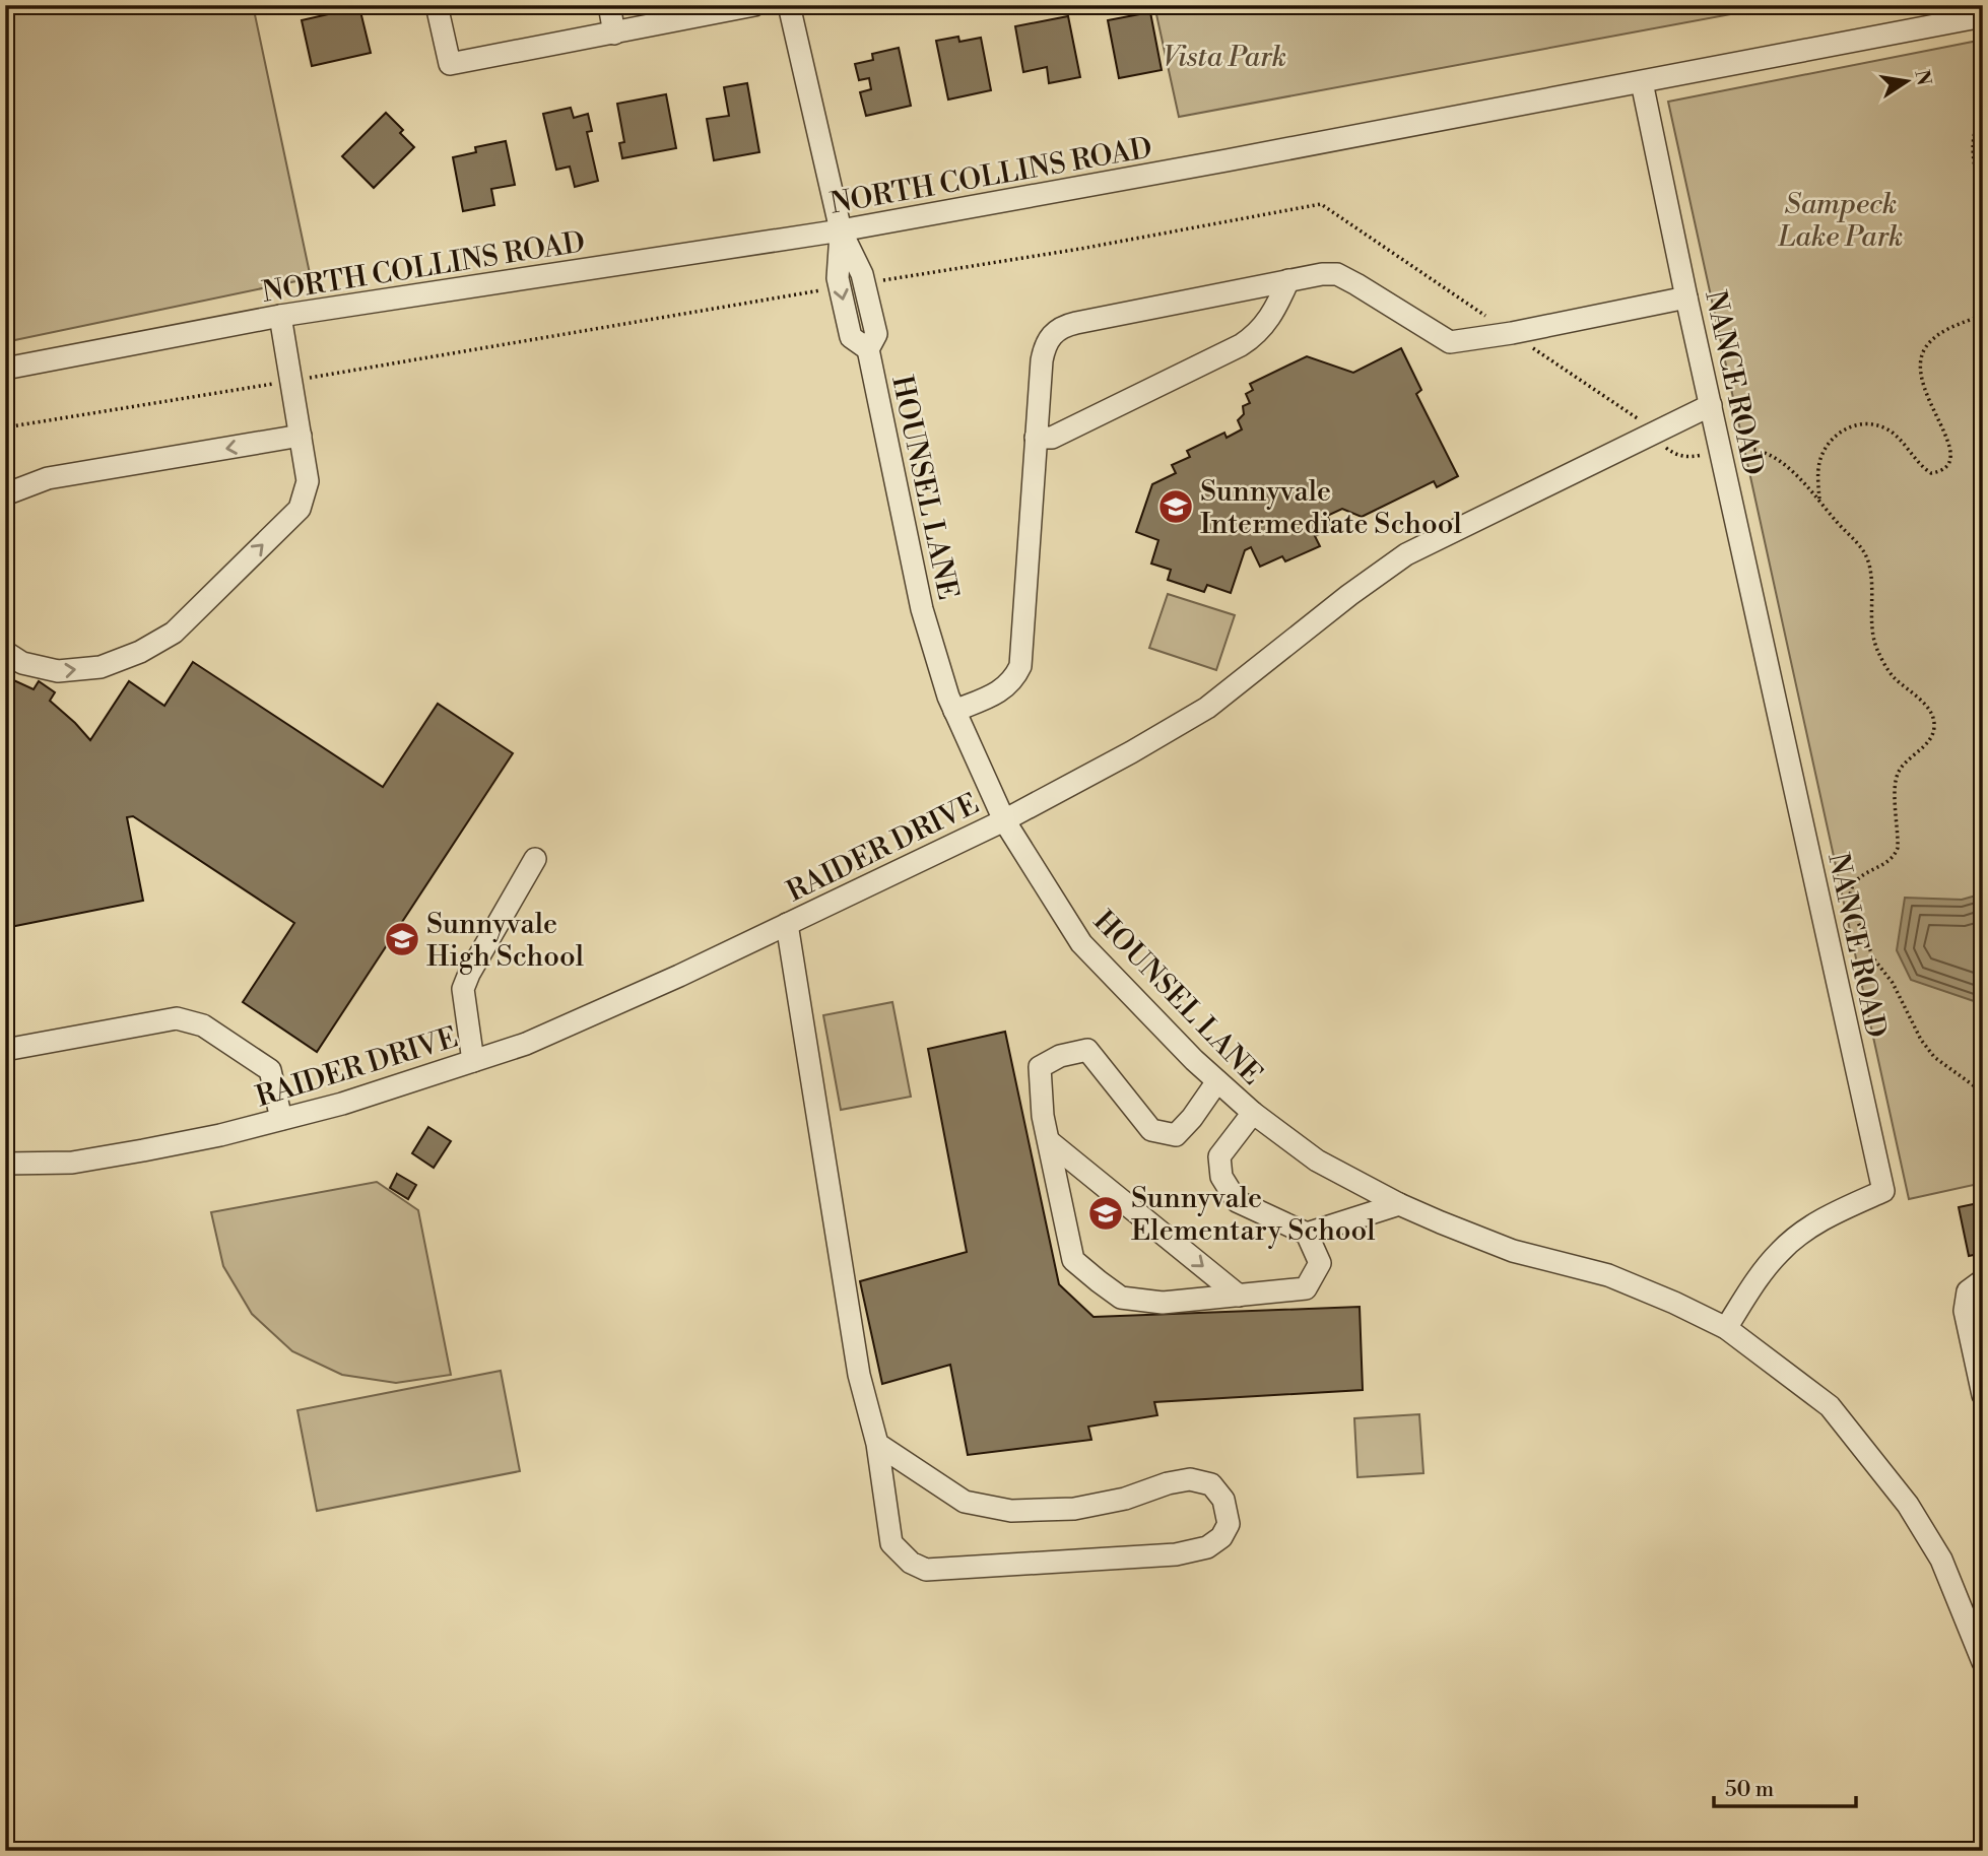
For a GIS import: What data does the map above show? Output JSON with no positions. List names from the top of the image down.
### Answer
{
  "streets": {
    "street": [
      "NORTH COLLINS ROAD",
      "NANCE ROAD",
      "HOUNSEL LANE",
      "RAIDER DRIVE"
    ]
  },
  "crossings": [
    ["NORTH COLLINS ROAD", "NANCE ROAD"],
    ["NORTH COLLINS ROAD", "HOUNSEL LANE"],
    ["NANCE ROAD", "HOUNSEL LANE"],
    ["NANCE ROAD", "RAIDER DRIVE"],
    ["HOUNSEL LANE", "RAIDER DRIVE"]
  ],
  "parks": ["Vista Park", "Sampeck Lake Park"],
  "places": {
    "school or university": ["Sunnyvale Intermediate School", "Sunnyvale High School", "Sunnyvale Elementary School"]
  },
  "scale_bar": "50 m",
  "north": "right"
}
